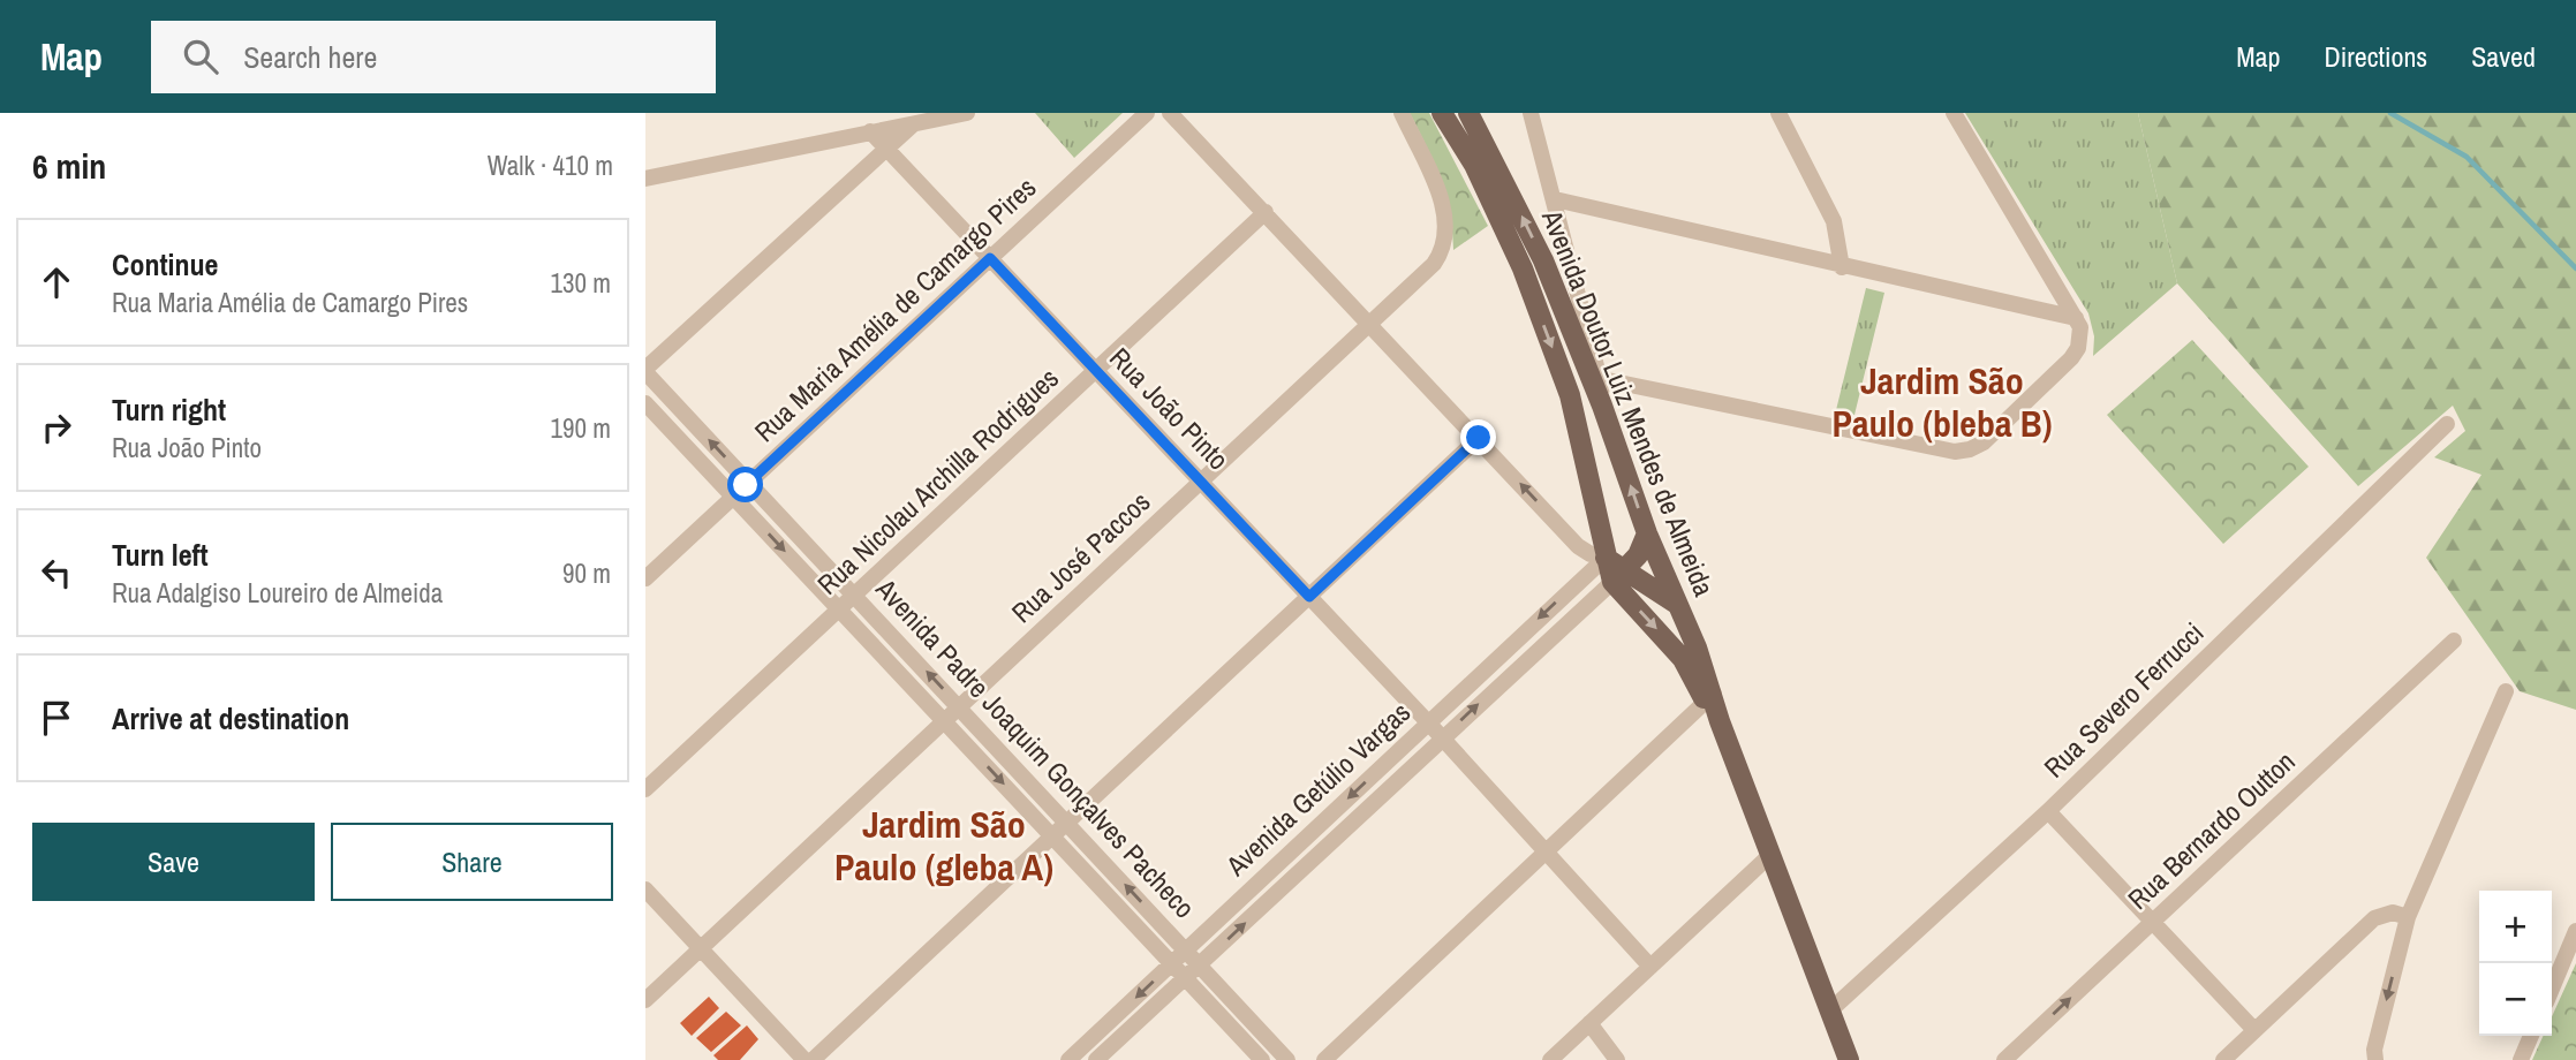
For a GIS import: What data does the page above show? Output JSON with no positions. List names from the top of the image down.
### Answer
{
  "streets": {
    "main road": ["Avenida Doutor Luiz Mendes de Almeida"],
    "street": [
      "Rua Maria Amélia de Camargo Pires",
      "Rua João Pinto",
      "Rua Nicolau Archilla Rodrigues",
      "Rua José Paccos",
      "Rua Severo Ferrucci",
      "Avenida Padre Joaquim Gonçalves Pacheco",
      "Avenida Getúlio Vargas",
      "Rua Bernardo Outton"
    ]
  },
  "crossings": [
    ["Rua Maria Amélia de Camargo Pires", "Rua João Pinto"],
    ["Rua Maria Amélia de Camargo Pires", "Avenida Padre Joaquim Gonçalves Pacheco"],
    ["Avenida Doutor Luiz Mendes de Almeida", "Rua Severo Ferrucci"],
    ["Avenida Doutor Luiz Mendes de Almeida", "Avenida Getúlio Vargas"],
    ["Rua João Pinto", "Rua Nicolau Archilla Rodrigues"],
    ["Rua João Pinto", "Rua José Paccos"],
    ["Rua João Pinto", "Avenida Getúlio Vargas"],
    ["Rua Nicolau Archilla Rodrigues", "Avenida Padre Joaquim Gonçalves Pacheco"],
    ["Rua José Paccos", "Avenida Padre Joaquim Gonçalves Pacheco"],
    ["Avenida Padre Joaquim Gonçalves Pacheco", "Avenida Getúlio Vargas"]
  ],
  "districts": ["Jardim São Paulo (bleba B)", "Jardim São Paulo (gleba A)"],
  "page": {
    "header": "Map",
    "search": "Search here",
    "nav": ["Map", "Directions", "Saved"],
    "heading": ["6 min", "Walk · 410 m"],
    "list": [
      ["Continue", "Rua Maria Amélia de Camargo Pires", "130 m"],
      ["Turn right", "Rua João Pinto", "190 m"],
      ["Turn left", "Rua Adalgiso Loureiro de Almeida", "90 m"],
      "Arrive at destination"
    ],
    "buttons": ["Save", "Share"],
    "map_buttons": ["+", "−"]
  }
}
